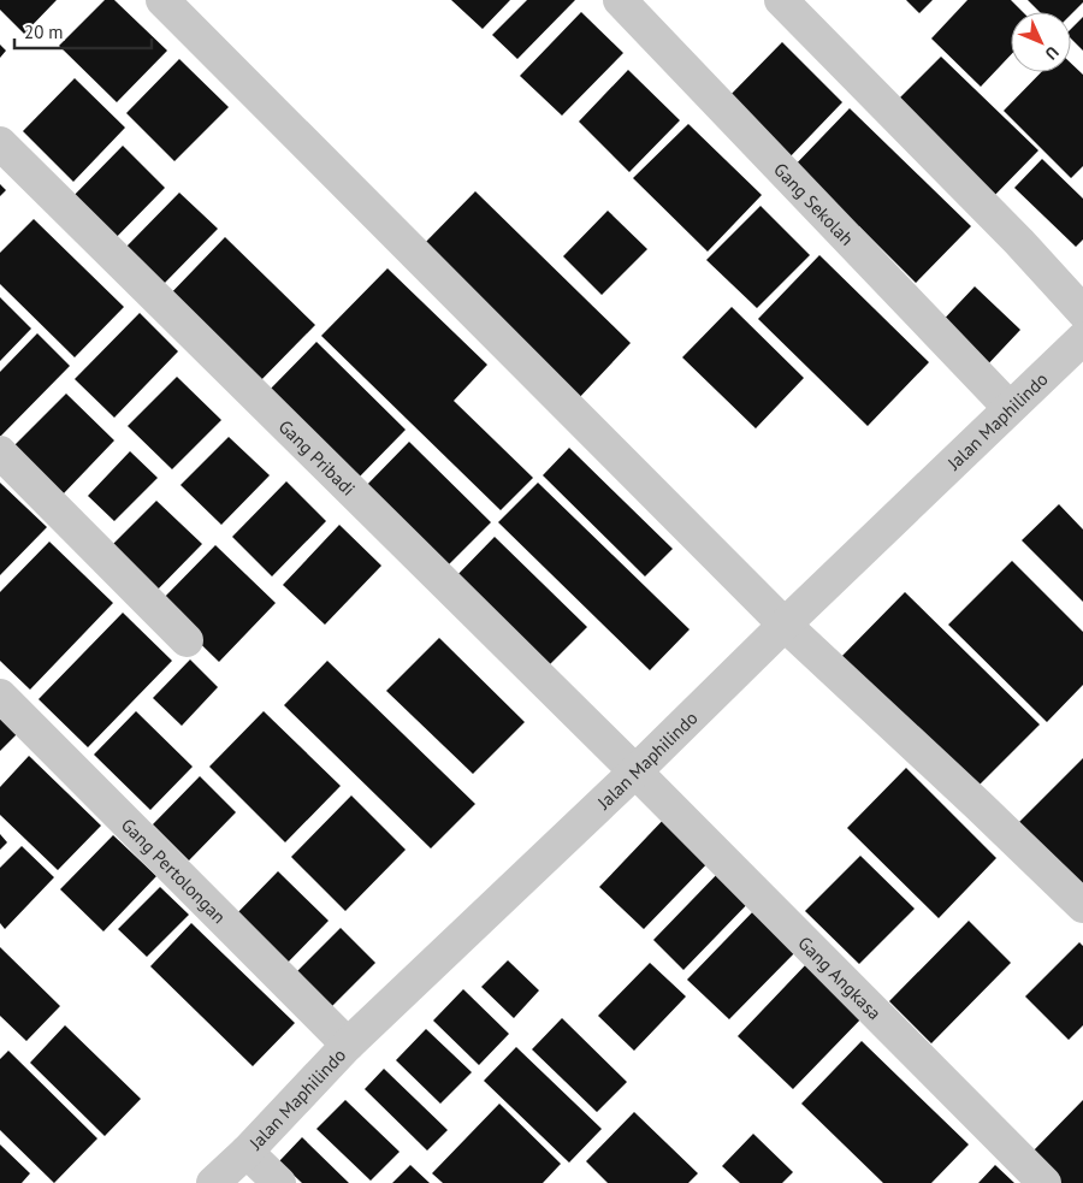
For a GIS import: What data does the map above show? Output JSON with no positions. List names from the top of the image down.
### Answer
{
  "streets": {
    "street": [
      "Gang Sekolah",
      "Jalan Maphilindo",
      "Gang Pribadi",
      "Gang Pertolongan",
      "Gang Angkasa"
    ]
  },
  "crossings": [
    ["Gang Sekolah", "Jalan Maphilindo"],
    ["Jalan Maphilindo", "Gang Pribadi"],
    ["Jalan Maphilindo", "Gang Pertolongan"],
    ["Jalan Maphilindo", "Gang Angkasa"],
    ["Gang Pribadi", "Gang Angkasa"]
  ],
  "scale_bar": "20 m",
  "north": "bottom right"
}
